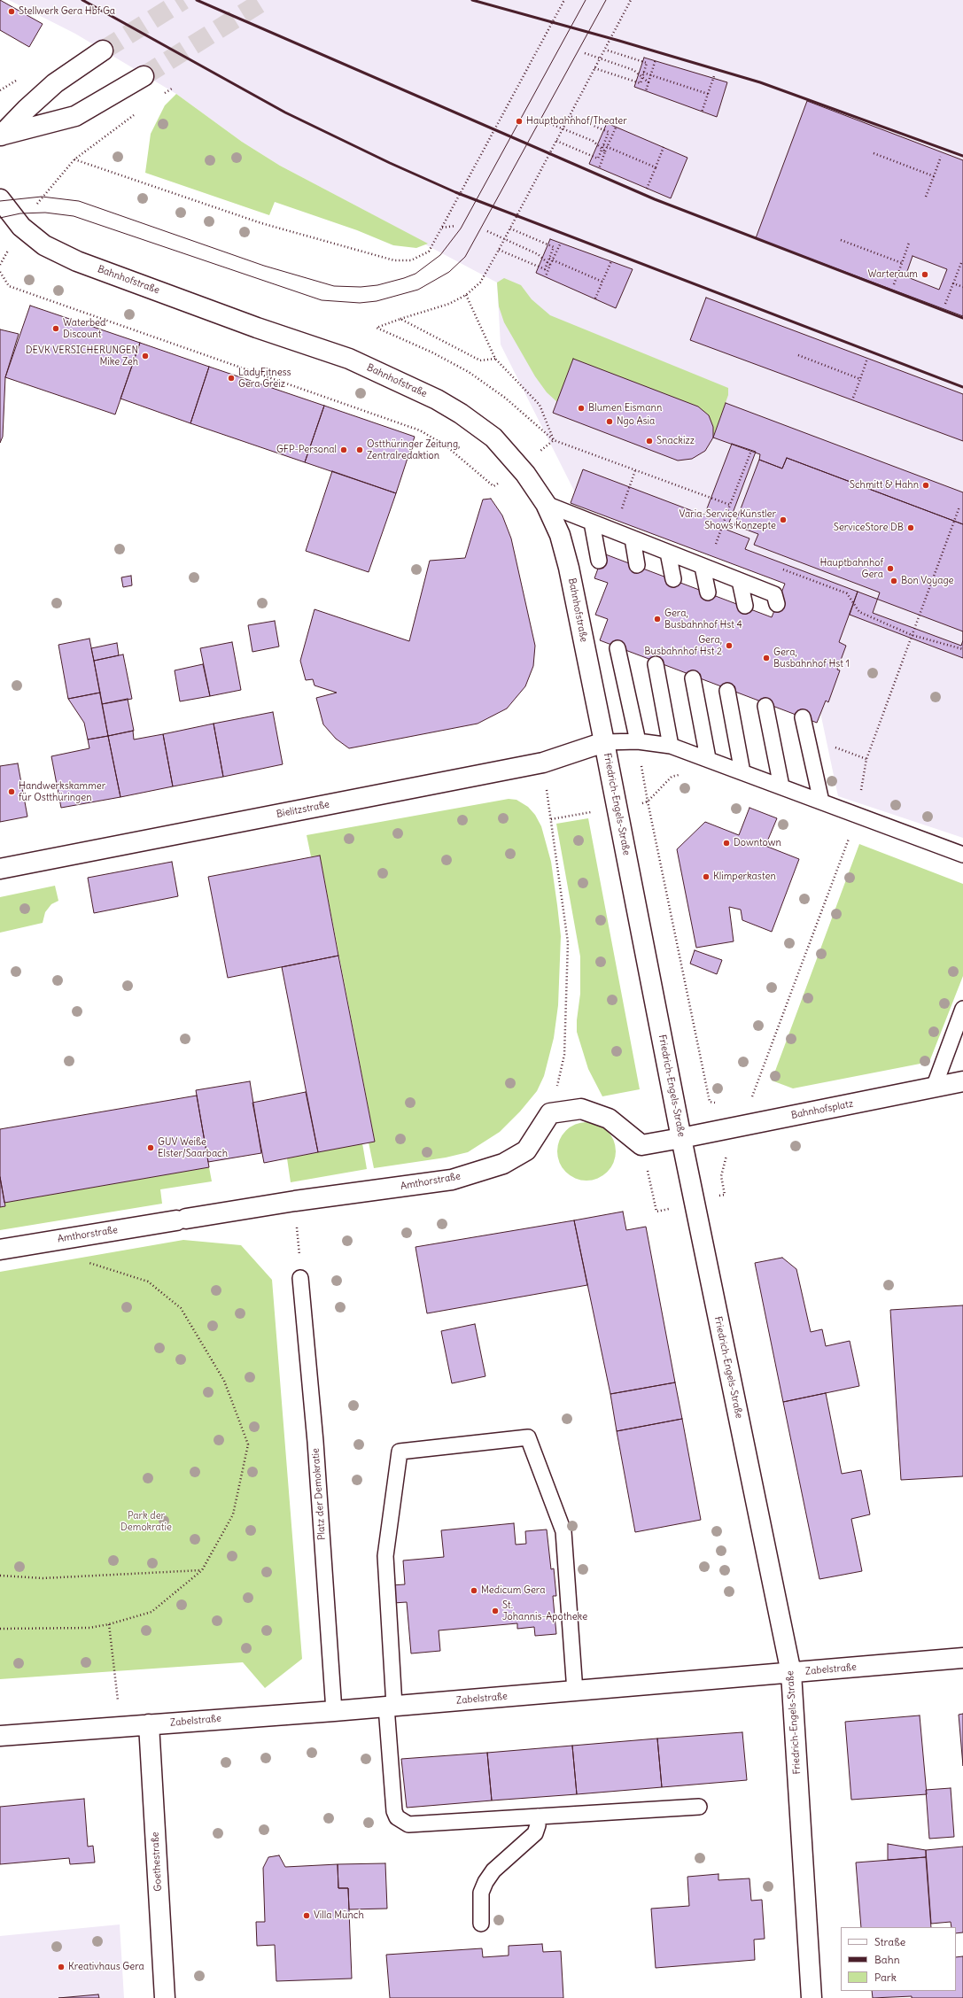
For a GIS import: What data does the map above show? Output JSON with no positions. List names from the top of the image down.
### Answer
{
  "streets": {
    "street": [
      "Bahnhofstraße",
      "Friedrich-Engels-Straße",
      "Bielitzstraße",
      "Bahnhofsplatz",
      "Amthorstraße",
      "Zabelstraße",
      "Goethestraße"
    ],
    "lane": ["Platz der Demokratie"]
  },
  "crossings": [
    ["Bahnhofstraße", "Friedrich-Engels-Straße"],
    ["Bahnhofstraße", "Bielitzstraße"],
    ["Friedrich-Engels-Straße", "Bielitzstraße"],
    ["Friedrich-Engels-Straße", "Bahnhofsplatz"],
    ["Friedrich-Engels-Straße", "Zabelstraße"],
    ["Platz der Demokratie", "Zabelstraße"],
    ["Zabelstraße", "Goethestraße"]
  ],
  "parks": ["Park der Demokratie"],
  "places": [
    "Stellwerk Gera Hbf Ga",
    "Hauptbahnhof/Theater",
    "Warteraum",
    "Waterbed Discount",
    "DEVK VERSICHERUNGEN Mike Zeh",
    "LadyFitness Gera Greiz",
    "Blumen Eismann",
    "Ngo Asia",
    "Snackizz",
    "GFP-Personal",
    "Ostthüringer Zeitung, Zentralredaktion",
    "Schmitt & Hahn",
    "Varia-Service Künstler Shows Konzepte",
    "ServiceStore DB",
    "Hauptbahnhof Gera",
    "Bon Voyage",
    "Gera, Busbahnhof Hst 4",
    "Gera, Busbahnhof Hst 2",
    "Gera, Busbahnhof Hst 1",
    "Handwerkskammer für Ostthüringen",
    "Downtown",
    "Klimperkasten",
    "GUV Weiße Elster/Saarbach",
    "Medicum Gera",
    "St. Johannis-Apotheke",
    "Villa Münch",
    "Kreativhaus Gera"
  ],
  "legend": ["Straße", "Bahn", "Park"]
}
